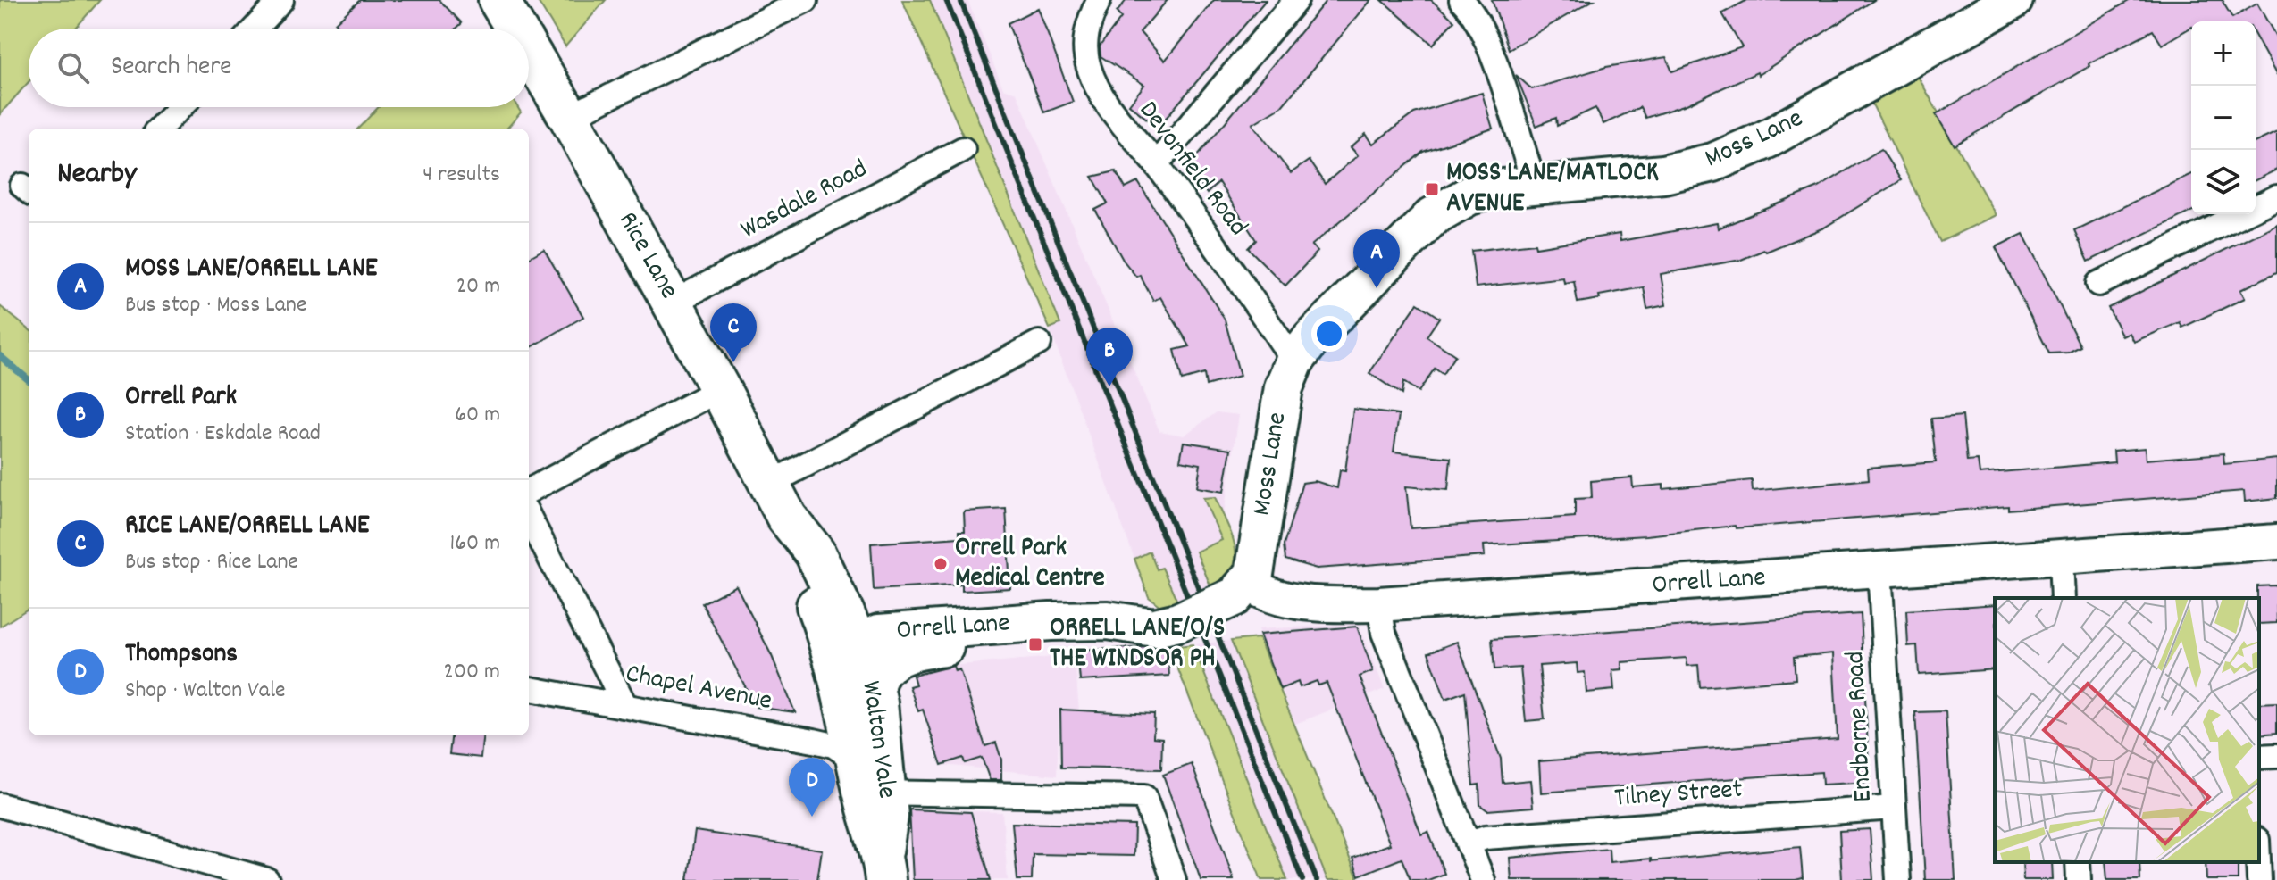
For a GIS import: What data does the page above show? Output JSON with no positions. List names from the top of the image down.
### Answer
{
  "streets": {
    "highway": ["Rice Lane", "Walton Vale"],
    "main road": ["Moss Lane", "Orrell Lane"],
    "street": [
      "Devonfield Road",
      "Wasdale Road",
      "Chapel Avenue",
      "Endborne Road",
      "Tilney Street"
    ]
  },
  "crossings": [
    ["Moss Lane", "Devonfield Road"],
    ["Moss Lane", "Orrell Lane"],
    ["Wasdale Road", "Rice Lane"],
    ["Rice Lane", "Orrell Lane"],
    ["Rice Lane", "Walton Vale"],
    ["Orrell Lane", "Endborne Road"],
    ["Orrell Lane", "Walton Vale"],
    ["Chapel Avenue", "Walton Vale"],
    ["Endborne Road", "Tilney Street"]
  ],
  "places": {
    "transit": ["MOSS LANE/MATLOCK AVENUE", "ORRELL LANE/O/S THE WINDSOR PH"],
    "other": ["Orrell Park Medical Centre"]
  },
  "page": {
    "map_buttons": ["+", "−"],
    "search": "Search here",
    "heading": ["Nearby", "4 results"],
    "list": [
      {
        "mark": "A",
        "name": "MOSS LANE/ORRELL LANE",
        "note": "Bus stop · Moss Lane",
        "value": "20 m"
      },
      {
        "mark": "B",
        "name": "Orrell Park",
        "note": "Station · Eskdale Road",
        "value": "60 m"
      },
      {
        "mark": "C",
        "name": "RICE LANE/ORRELL LANE",
        "note": "Bus stop · Rice Lane",
        "value": "160 m"
      },
      {
        "mark": "D",
        "name": "Thompsons",
        "note": "Shop · Walton Vale",
        "value": "200 m"
      }
    ],
    "pins": [
      "A",
      "C",
      "B",
      "D"
    ]
  }
}
